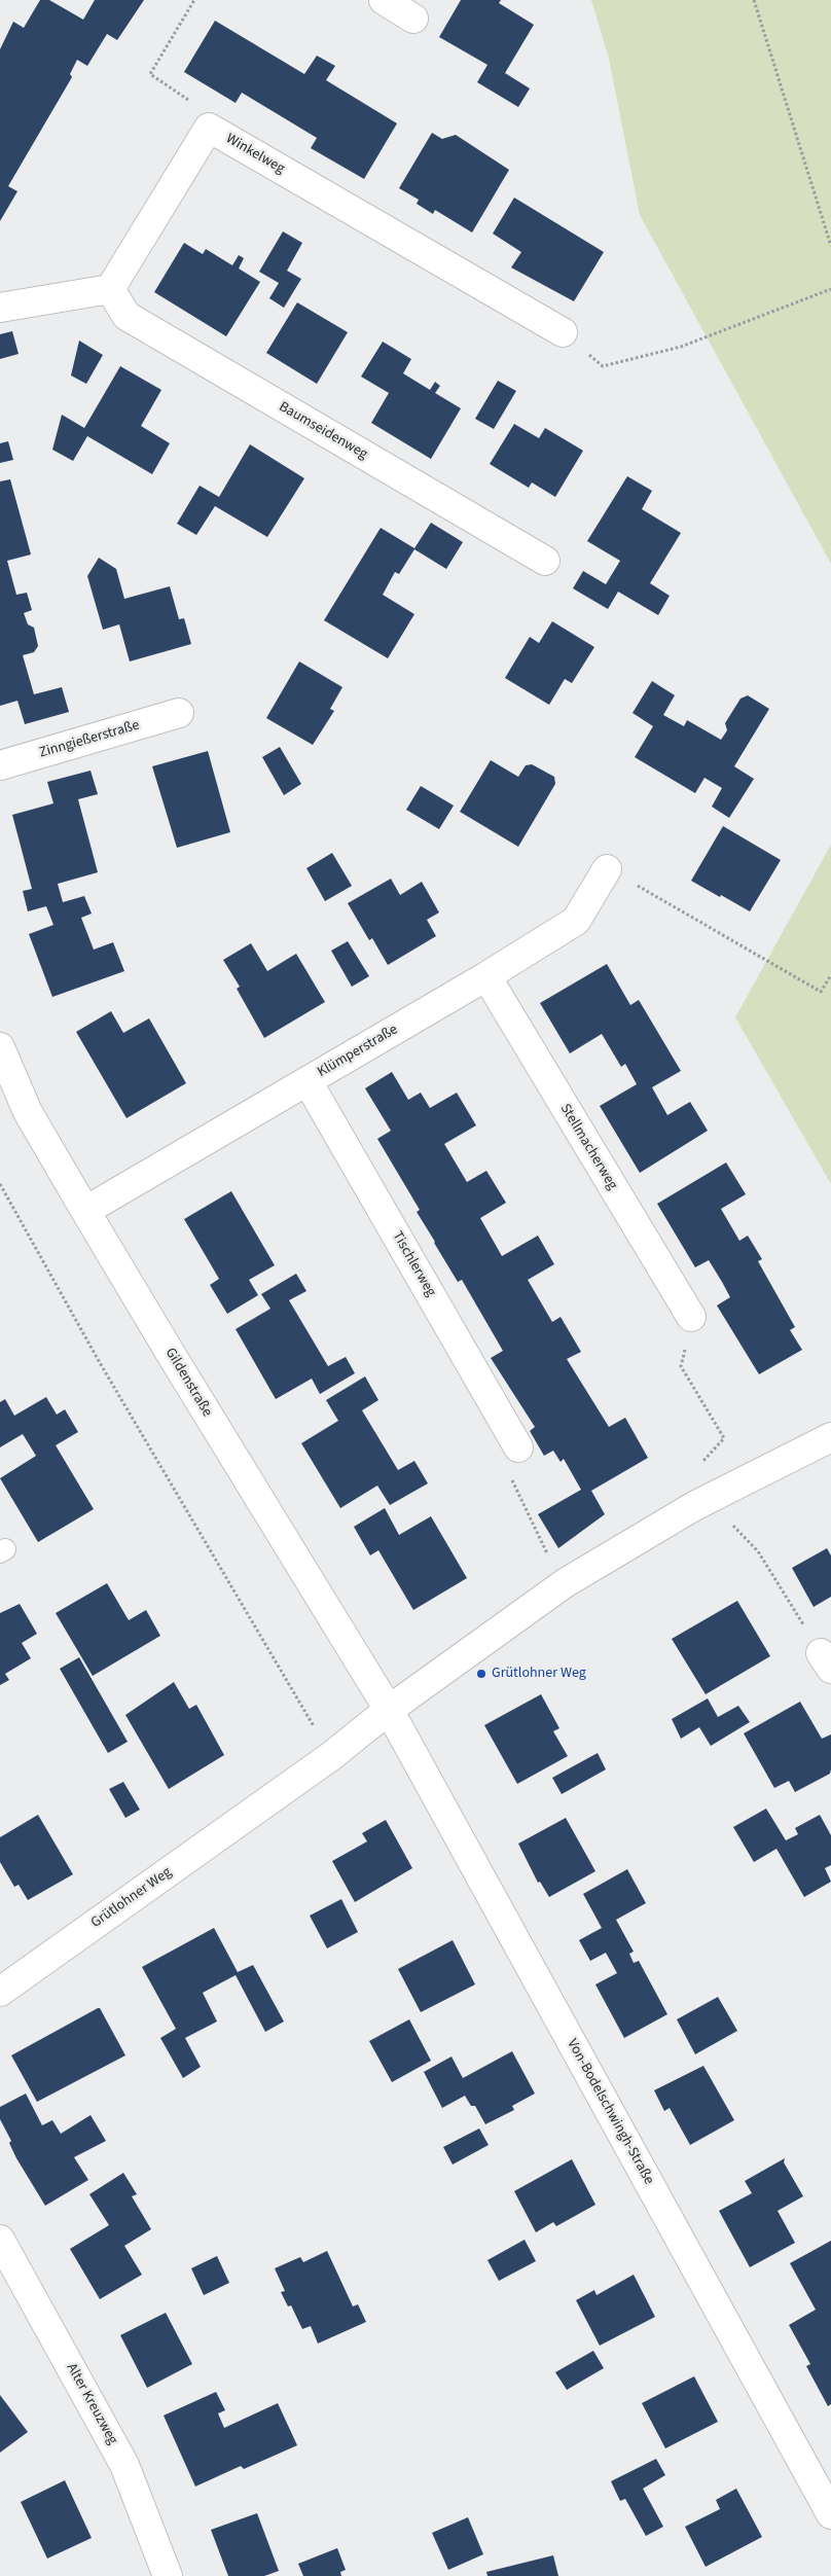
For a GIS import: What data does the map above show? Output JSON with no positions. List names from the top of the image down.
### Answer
{
  "streets": {
    "street": [
      "Winkelweg",
      "Baumseidenweg",
      "Zinngießerstraße",
      "Klümperstraße",
      "Stellmacherweg",
      "Tischlerweg",
      "Gildenstraße",
      "Grütlohner Weg",
      "Von-Bodelschwingh-Straße",
      "Alter Kreuzweg"
    ]
  },
  "crossings": [
    ["Klümperstraße", "Stellmacherweg"],
    ["Klümperstraße", "Tischlerweg"],
    ["Klümperstraße", "Gildenstraße"],
    ["Gildenstraße", "Grütlohner Weg"],
    ["Gildenstraße", "Von-Bodelschwingh-Straße"],
    ["Grütlohner Weg", "Von-Bodelschwingh-Straße"]
  ],
  "places": ["Grütlohner Weg"]
}
